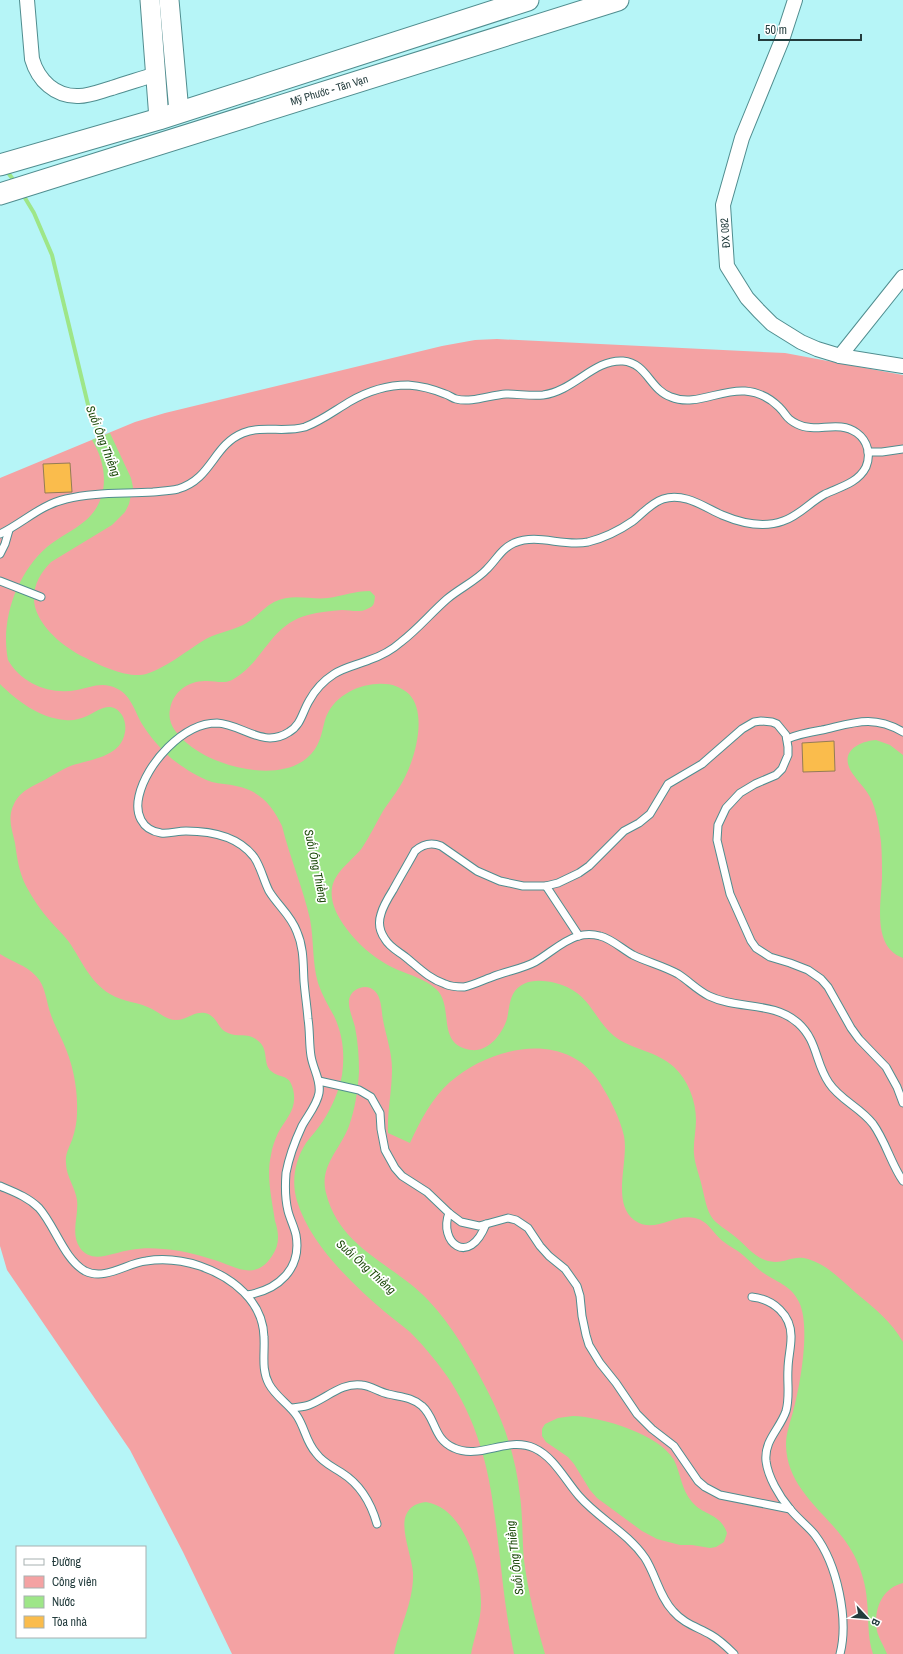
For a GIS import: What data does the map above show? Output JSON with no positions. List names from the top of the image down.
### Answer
{
  "streets": {
    "main road": ["Mỹ Phước - Tân Vạn"],
    "street": ["ĐX 082"]
  },
  "water": ["Suối Ông Thiềng"],
  "legend": [
    "Đường",
    "Công viên",
    "Nước",
    "Tòa nhà"
  ],
  "scale_bar": "50 m",
  "north": "bottom right"
}
